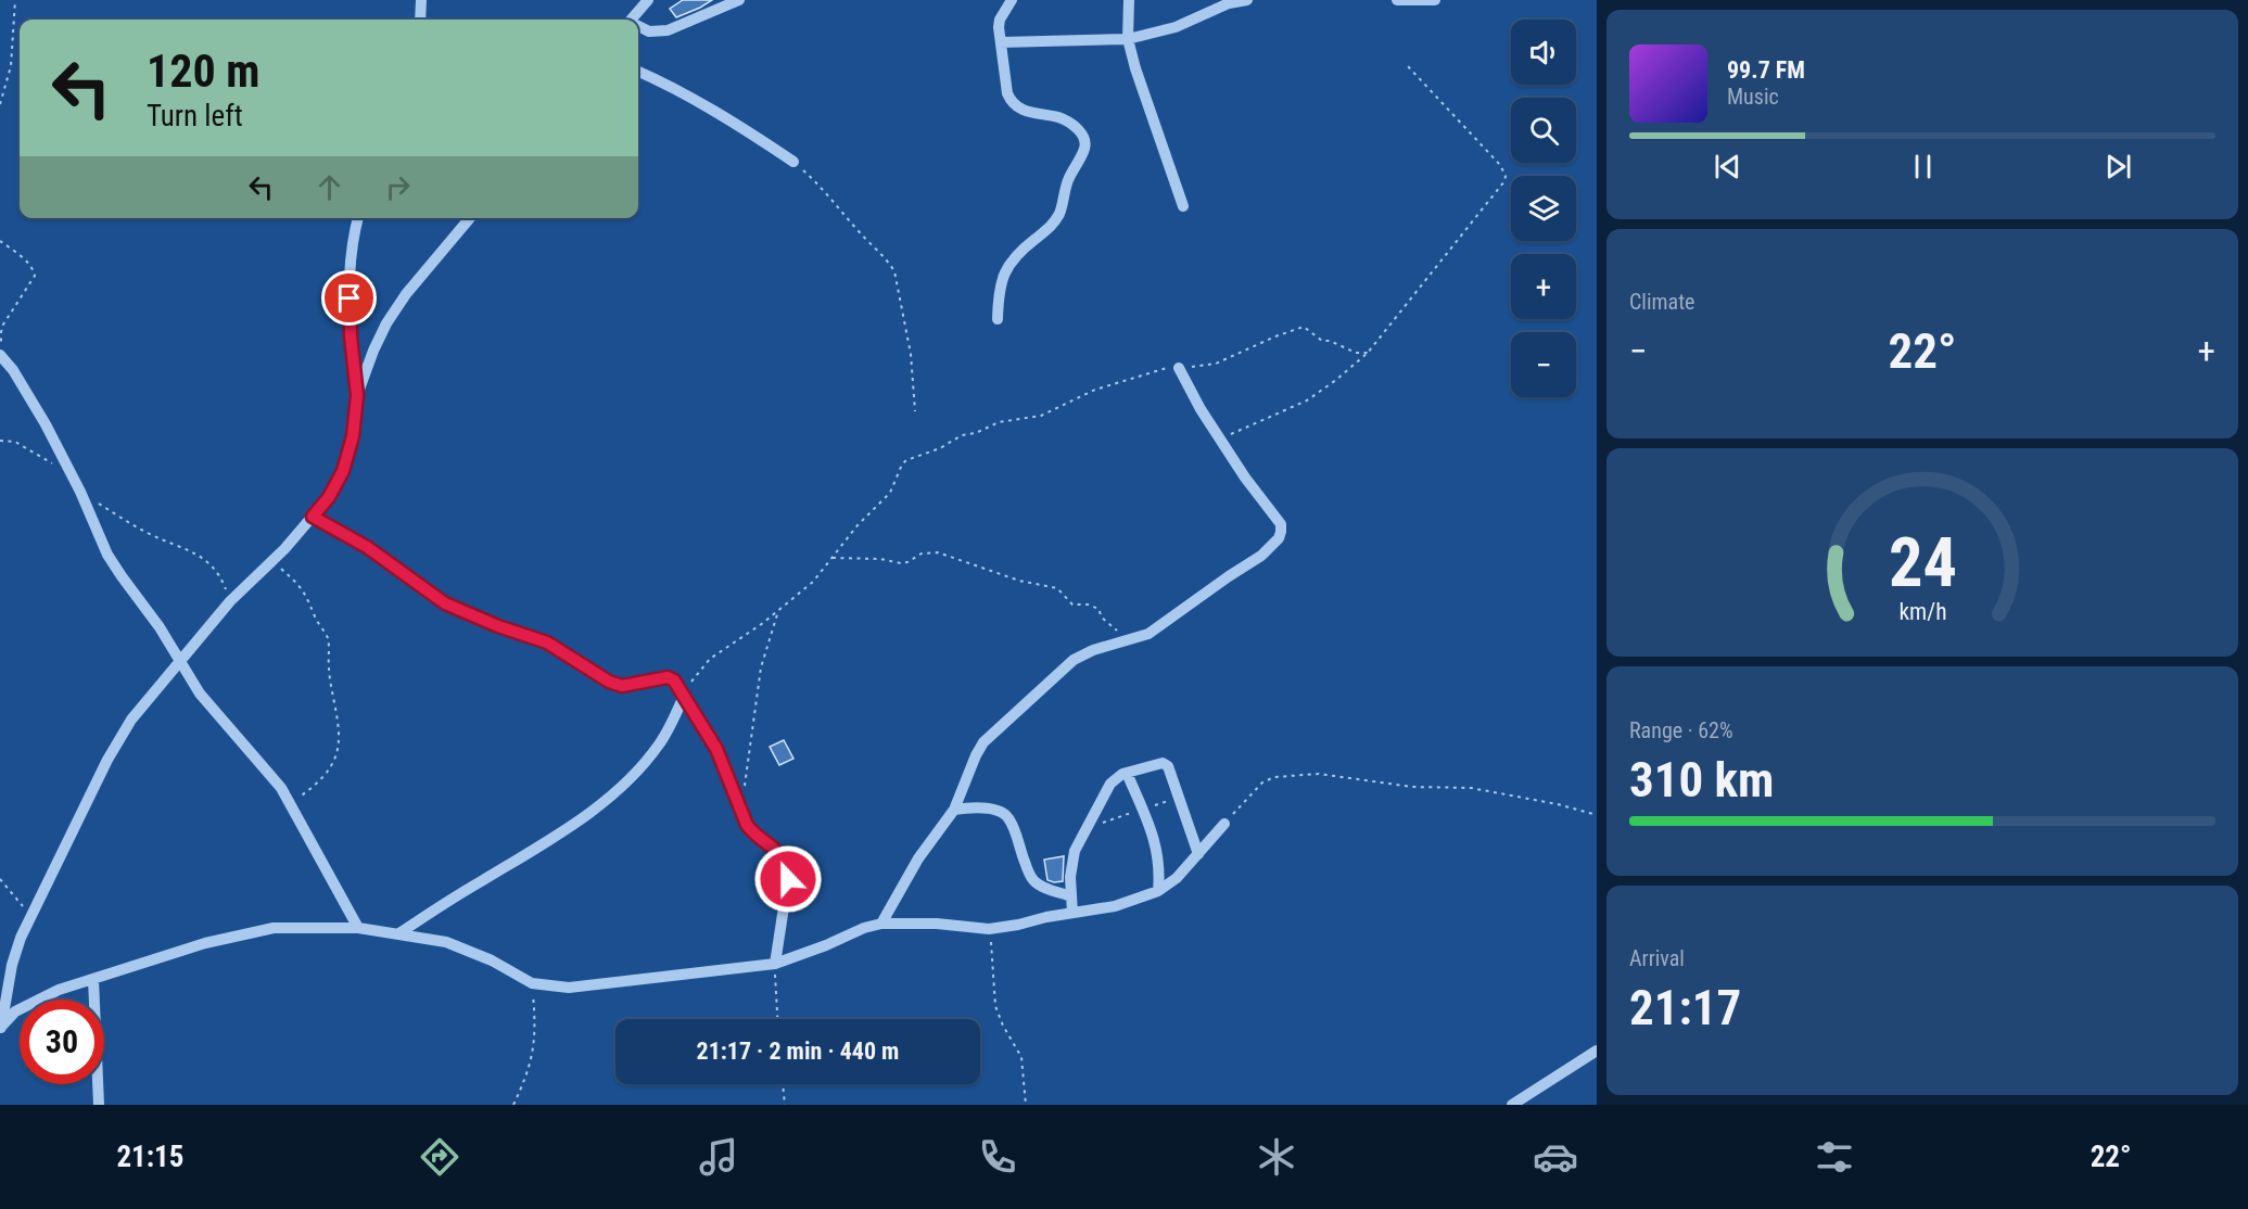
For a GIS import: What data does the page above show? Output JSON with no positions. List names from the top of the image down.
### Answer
{
  "page": {
    "map_buttons": ["+", "−"],
    "turn": ["120 m", "Turn left"],
    "song": ["99.7 FM", "Music"],
    "tile": [
      "Climate",
      ["Range · 62%", "310 km"],
      ["Arrival", "21:17"]
    ],
    "heat": ["−", "22°", "+"],
    "limit": "30",
    "trip": "21:17 · 2 min · 440 m",
    "tabs": ["21:15", "22°"],
    "gauge": ["24", "km/h"]
  }
}
